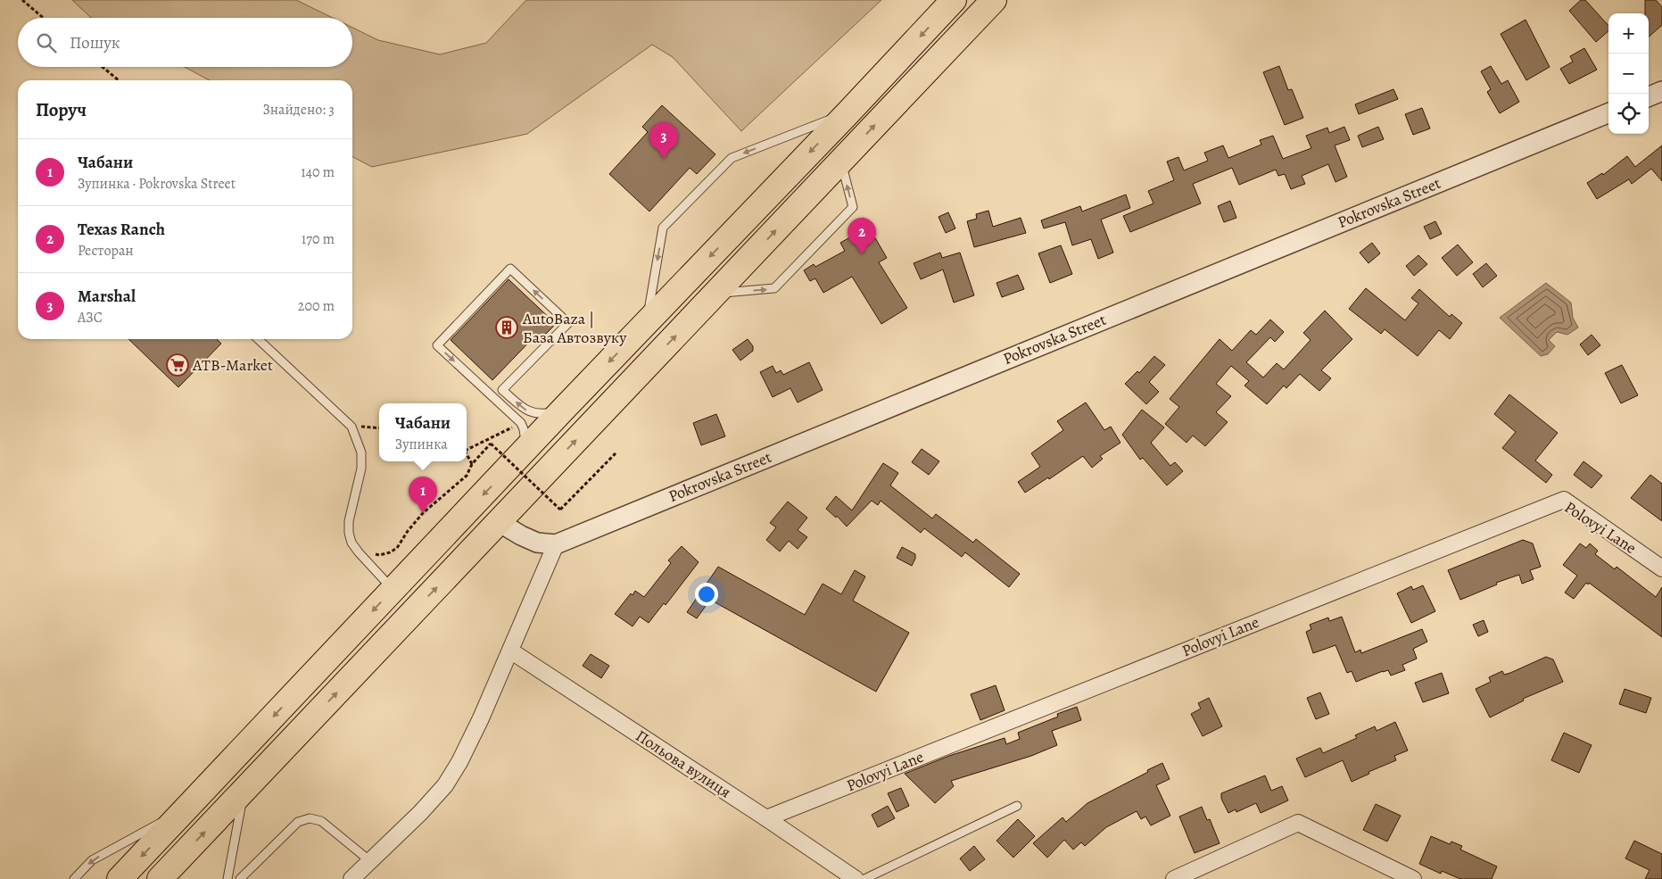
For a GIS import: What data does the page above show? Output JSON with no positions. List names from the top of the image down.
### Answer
{
  "streets": {
    "street": ["Pokrovska Street", "Polovyi Lane", "Польова вулиця"]
  },
  "crossings": [
    ["Polovyi Lane", "Польова вулиця"]
  ],
  "places": {
    "building": ["AutoBaza | База Автозвуку"],
    "supermarket": ["ATB-Market"]
  },
  "page": {
    "map_buttons": ["+", "−"],
    "search": "Пошук",
    "heading": ["Поруч", "Знайдено: 3"],
    "pins": ["3", "2", "1"],
    "list": [
      {
        "mark": "1",
        "name": "Чабани",
        "note": "Зупинка · Pokrovska Street",
        "value": "140 m"
      },
      {
        "mark": "2",
        "name": "Texas Ranch",
        "note": "Ресторан",
        "value": "170 m"
      },
      {
        "mark": "3",
        "name": "Marshal",
        "note": "АЗС",
        "value": "200 m"
      }
    ],
    "popup": ["Чабани", "Зупинка"]
  }
}
